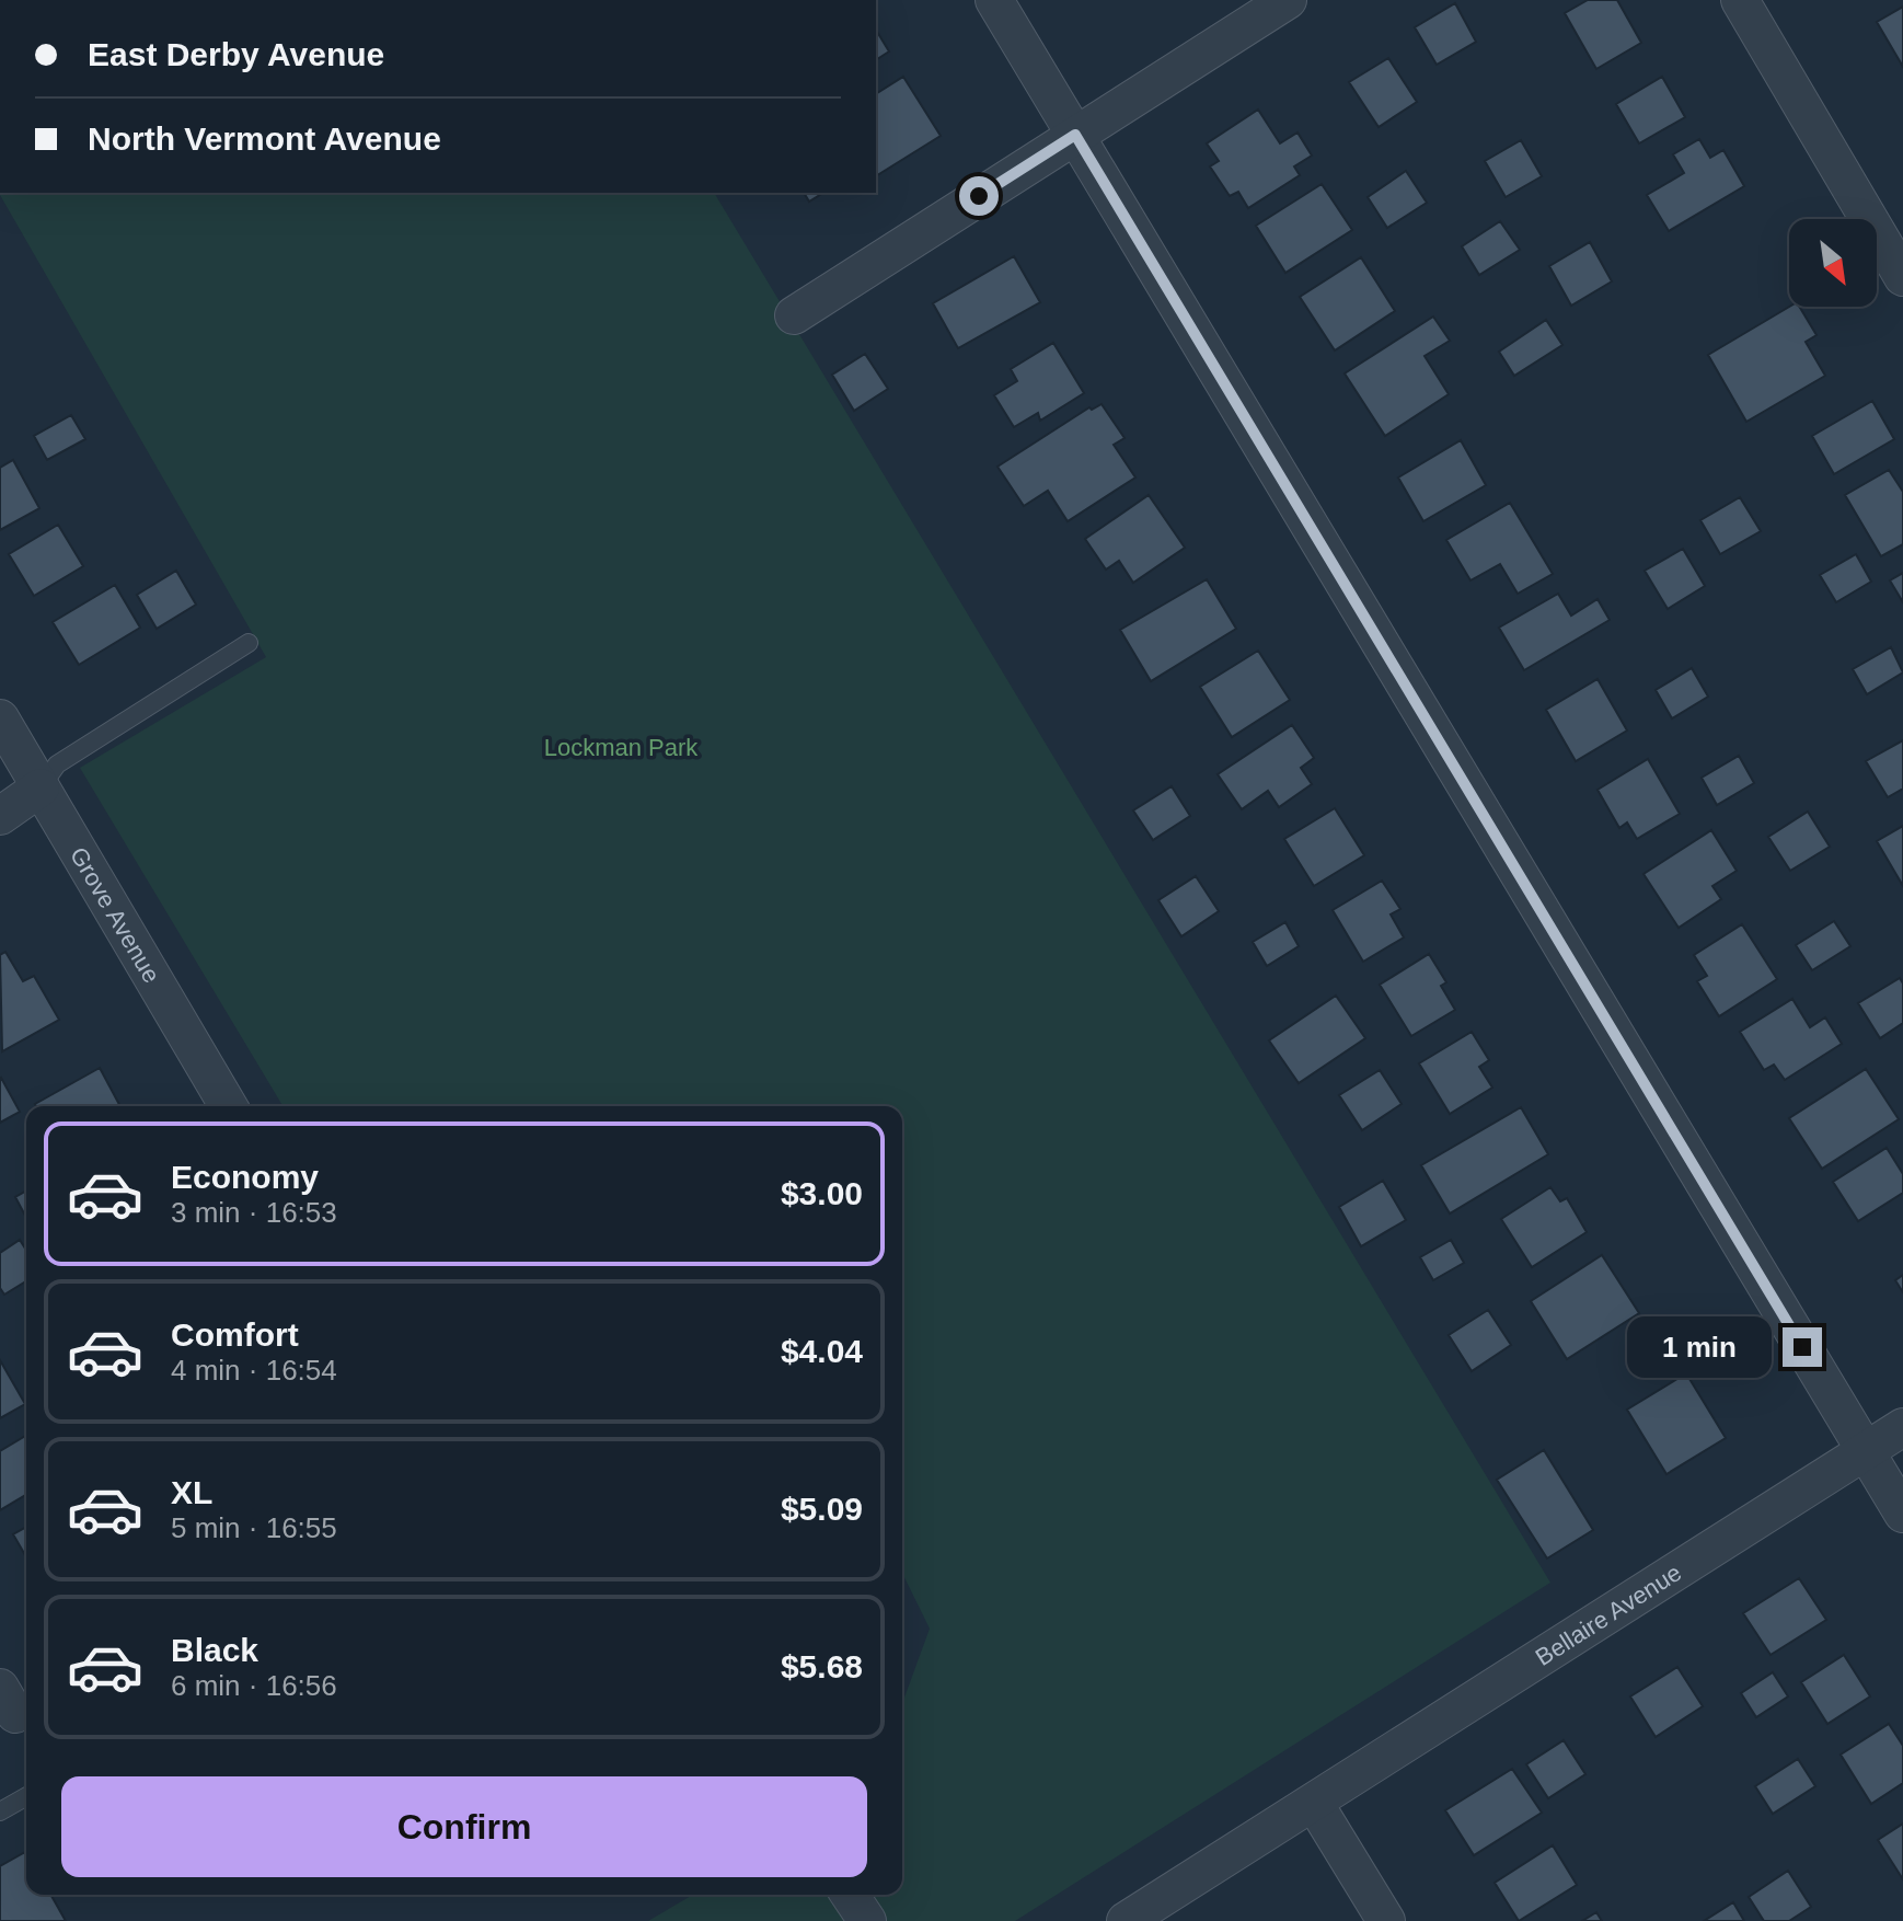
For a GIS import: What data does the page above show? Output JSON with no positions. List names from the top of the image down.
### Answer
{
  "streets": {
    "street": ["Grove Avenue", "Bellaire Avenue"]
  },
  "parks": ["Lockman Park"],
  "north": "bottom right",
  "page": {
    "banner": ["East Derby Avenue", "North Vermont Avenue"],
    "list": [
      {
        "name": "Economy",
        "note": "3 min · 16:53",
        "value": "$3.00"
      },
      {
        "name": "Comfort",
        "note": "4 min · 16:54",
        "value": "$4.04"
      },
      {
        "name": "XL",
        "note": "5 min · 16:55",
        "value": "$5.09"
      },
      {
        "name": "Black",
        "note": "6 min · 16:56",
        "value": "$5.68"
      }
    ],
    "bubble": "1 min",
    "buttons": "Confirm"
  }
}
